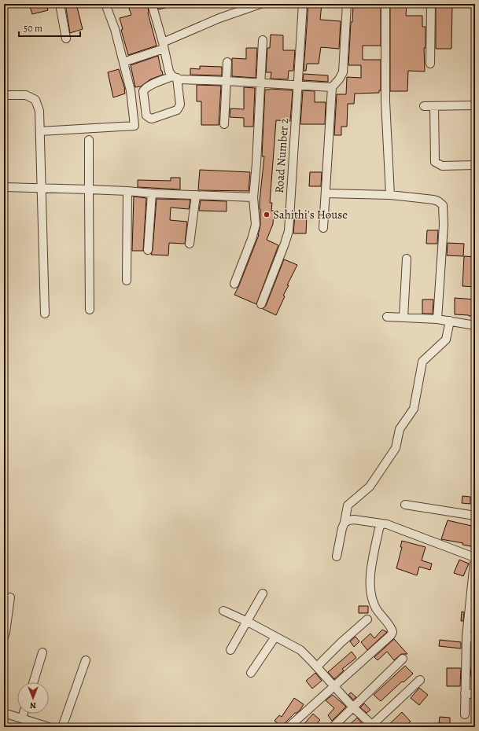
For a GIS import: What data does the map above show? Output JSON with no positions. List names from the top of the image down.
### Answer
{
  "streets": {
    "street": ["Road Number 2"]
  },
  "places": ["Sahithi's House"],
  "scale_bar": "50 m",
  "north": "bottom"
}
